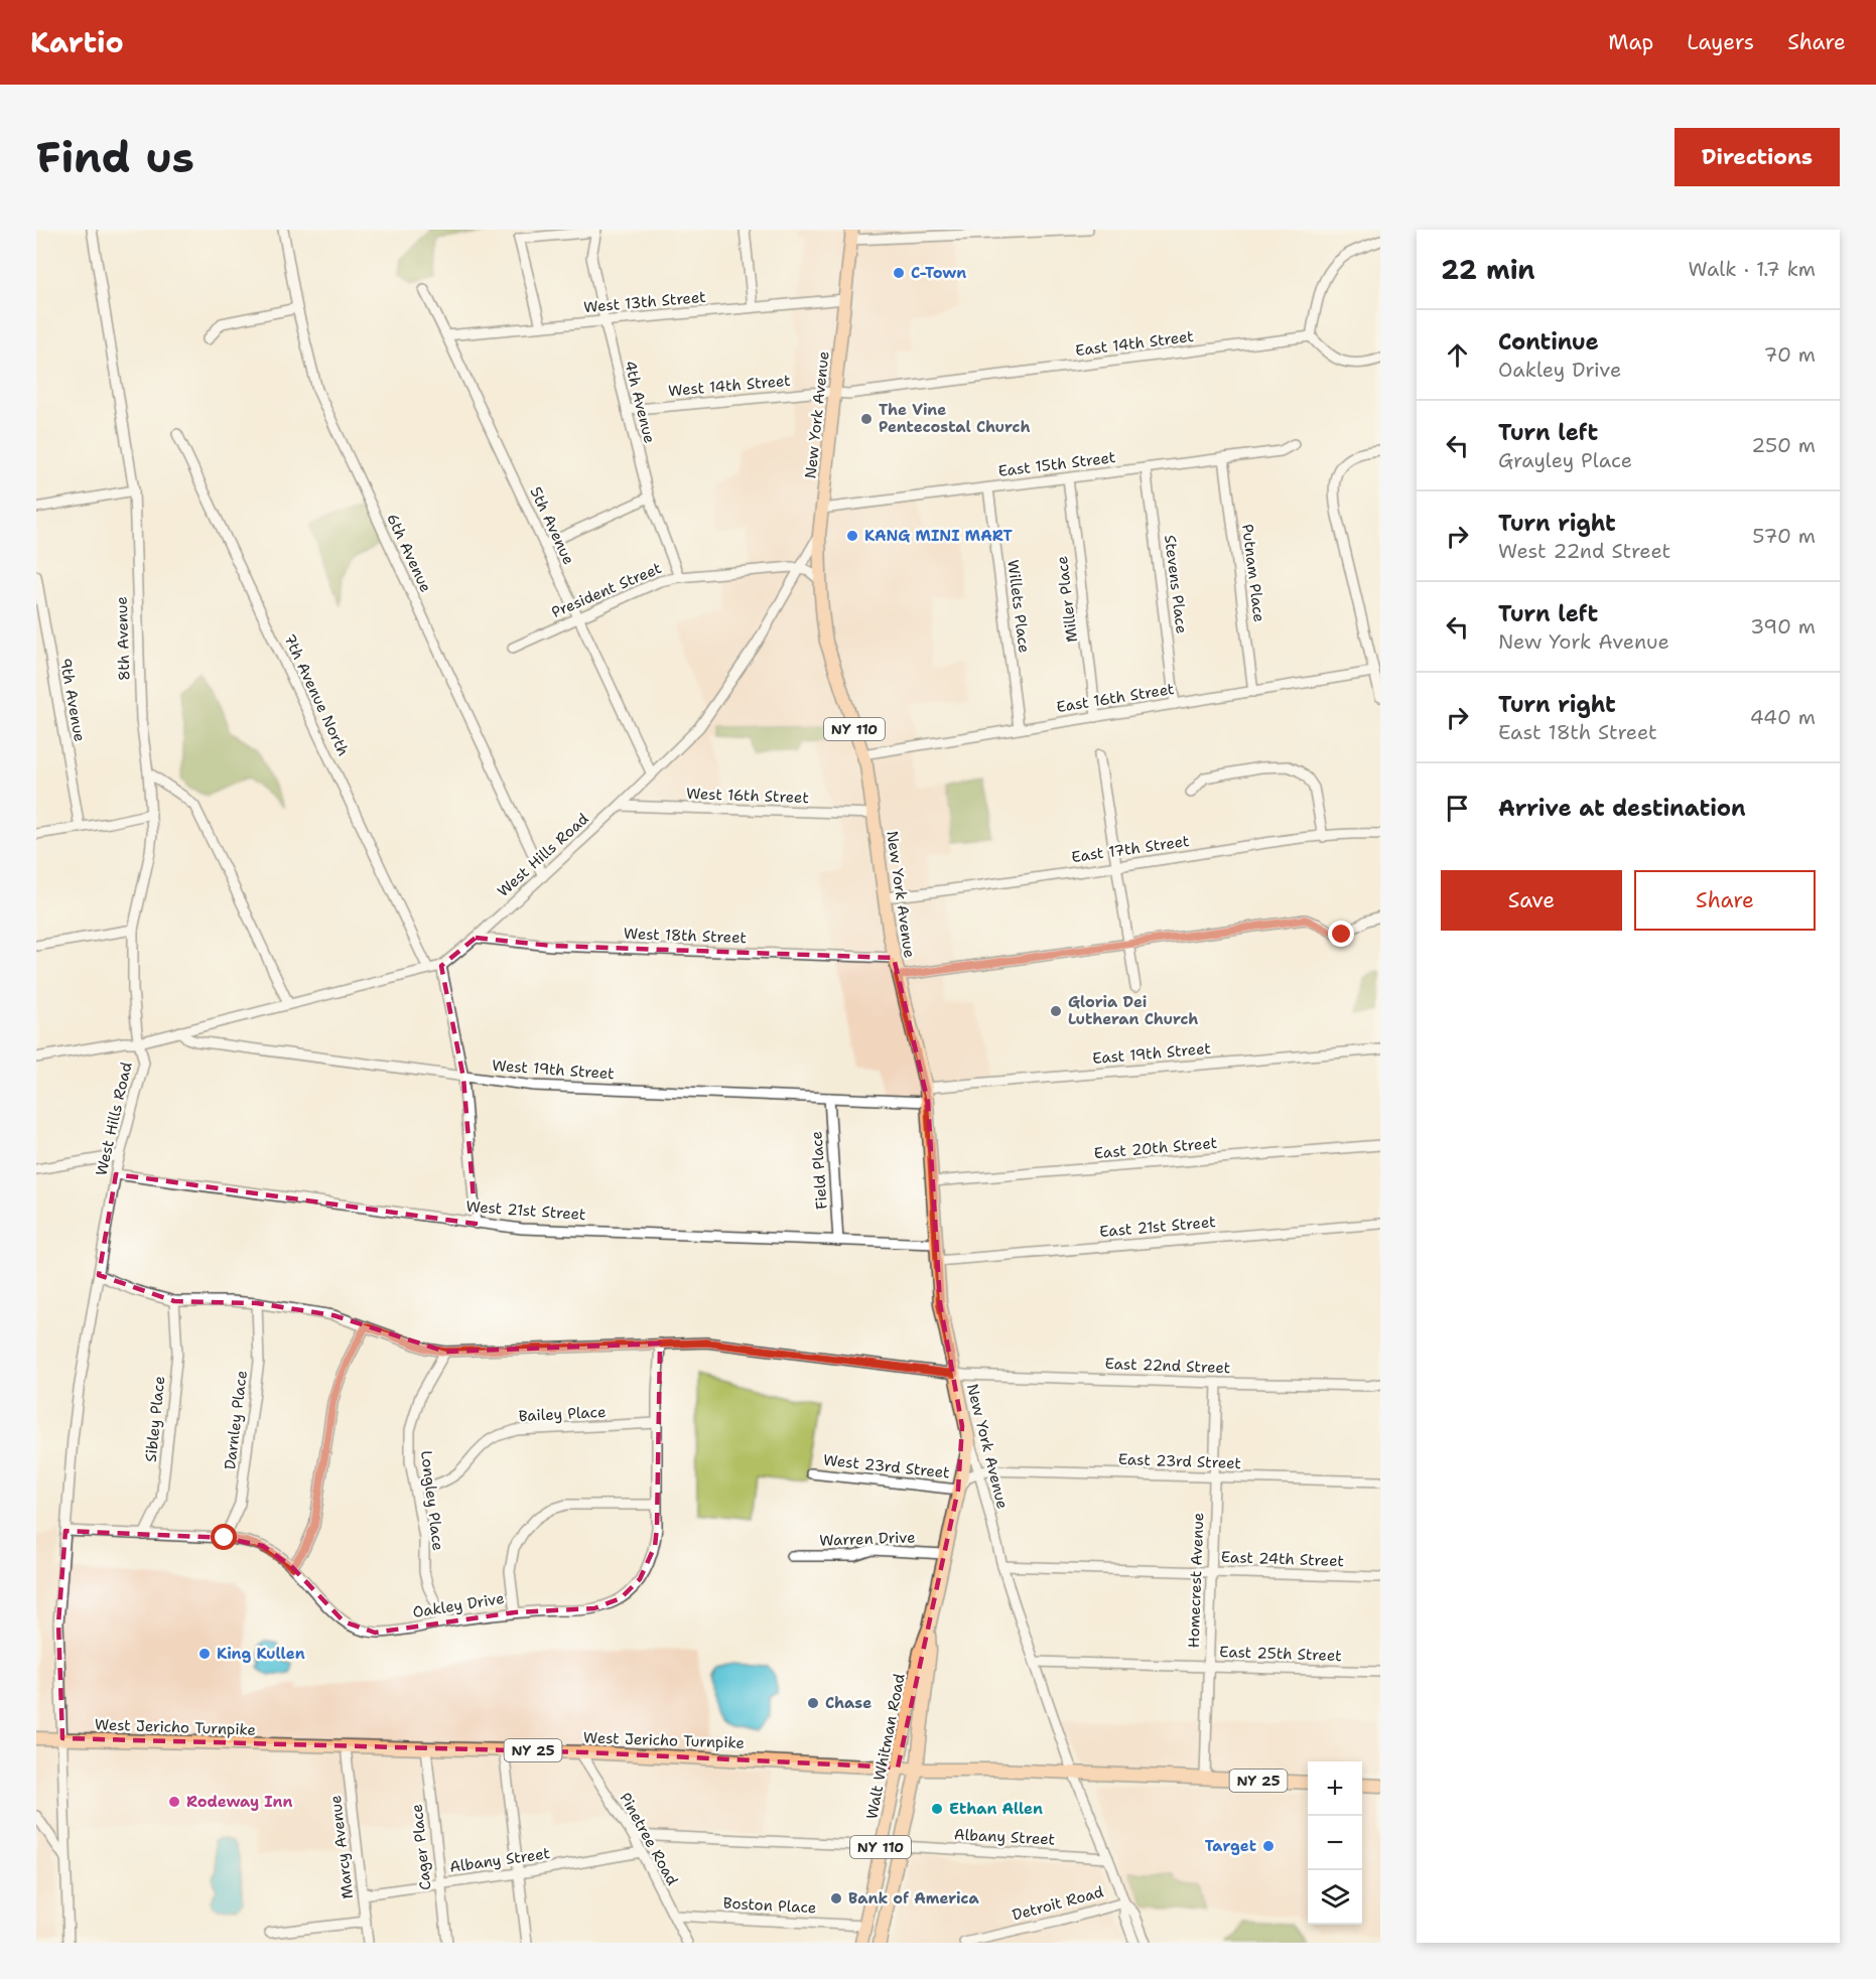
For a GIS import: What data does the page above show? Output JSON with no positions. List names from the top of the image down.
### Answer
{
  "streets": {
    "main road": [
      "New York Avenue",
      "NY 110",
      "West Jericho Turnpike",
      "Walt Whitman Road",
      "NY 25"
    ],
    "street": [
      "West 13th Street",
      "East 14th Street",
      "West 14th Street",
      "4th Avenue",
      "East 15th Street",
      "5th Avenue",
      "6th Avenue",
      "Putnam Place",
      "Stevens Place",
      "President Street",
      "Miller Place",
      "Willets Place",
      "8th Avenue",
      "7th Avenue North",
      "East 16th Street",
      "9th Avenue",
      "West 16th Street",
      "East 17th Street",
      "West Hills Road",
      "West 18th Street",
      "East 19th Street",
      "West 19th Street",
      "East 20th Street",
      "Field Place",
      "West 21st Street",
      "East 21st Street",
      "East 22nd Street",
      "Bailey Place",
      "Sibley Place",
      "Darnley Place",
      "East 23rd Street",
      "West 23rd Street",
      "Longley Place",
      "Warren Drive",
      "East 24th Street",
      "Homecrest Avenue",
      "Oakley Drive",
      "East 25th Street",
      "Albany Street",
      "Pinetree Road",
      "Marcy Avenue",
      "Cager Place",
      "Detroit Road",
      "Boston Place"
    ]
  },
  "crossings": [
    ["West 13th Street", "4th Avenue"],
    ["West 13th Street", "New York Avenue"],
    ["West 13th Street", "5th Avenue"],
    ["East 14th Street", "West 14th Street"],
    ["East 14th Street", "New York Avenue"],
    ["West 14th Street", "4th Avenue"],
    ["West 14th Street", "New York Avenue"],
    ["4th Avenue", "President Street"],
    ["New York Avenue", "East 15th Street"],
    ["New York Avenue", "East 16th Street"],
    ["New York Avenue", "West 16th Street"],
    ["New York Avenue", "East 17th Street"],
    ["New York Avenue", "West Hills Road"],
    ["New York Avenue", "West 18th Street"],
    ["New York Avenue", "East 19th Street"],
    ["New York Avenue", "West 19th Street"],
    ["New York Avenue", "East 20th Street"],
    ["New York Avenue", "West 21st Street"],
    ["New York Avenue", "East 21st Street"],
    ["New York Avenue", "East 22nd Street"],
    ["New York Avenue", "East 23rd Street"],
    ["New York Avenue", "East 24th Street"],
    ["New York Avenue", "East 25th Street"],
    ["New York Avenue", "West Jericho Turnpike"],
    ["New York Avenue", "Walt Whitman Road"],
    ["New York Avenue", "NY 25"],
    ["New York Avenue", "Albany Street"],
    ["New York Avenue", "Detroit Road"],
    ["East 15th Street", "Putnam Place"],
    ["East 15th Street", "Stevens Place"],
    ["East 15th Street", "Miller Place"],
    ["East 15th Street", "Willets Place"],
    ["5th Avenue", "President Street"],
    ["5th Avenue", "West Hills Road"],
    ["6th Avenue", "West Hills Road"],
    ["Putnam Place", "East 16th Street"],
    ["Stevens Place", "East 16th Street"],
    ["President Street", "West Hills Road"],
    ["Miller Place", "East 16th Street"],
    ["Willets Place", "East 16th Street"],
    ["8th Avenue", "West Hills Road"],
    ["7th Avenue North", "West Hills Road"],
    ["West 16th Street", "West Hills Road"],
    ["West Hills Road", "West 18th Street"],
    ["West Hills Road", "West 19th Street"],
    ["West Hills Road", "West 21st Street"],
    ["West Hills Road", "East 22nd Street"],
    ["West Hills Road", "Oakley Drive"],
    ["West Hills Road", "West Jericho Turnpike"],
    ["West 19th Street", "Field Place"],
    ["Field Place", "West 21st Street"],
    ["East 22nd Street", "Sibley Place"],
    ["East 22nd Street", "Darnley Place"],
    ["East 22nd Street", "Longley Place"],
    ["East 22nd Street", "Homecrest Avenue"],
    ["East 22nd Street", "Oakley Drive"],
    ["Bailey Place", "Longley Place"],
    ["Bailey Place", "Oakley Drive"],
    ["Sibley Place", "Oakley Drive"],
    ["Darnley Place", "Oakley Drive"],
    ["East 23rd Street", "Homecrest Avenue"],
    ["West 23rd Street", "Walt Whitman Road"],
    ["Longley Place", "Oakley Drive"],
    ["Warren Drive", "Walt Whitman Road"],
    ["East 24th Street", "Homecrest Avenue"],
    ["Homecrest Avenue", "East 25th Street"],
    ["Homecrest Avenue", "NY 25"],
    ["West Jericho Turnpike", "Walt Whitman Road"],
    ["West Jericho Turnpike", "NY 25"],
    ["West Jericho Turnpike", "Pinetree Road"],
    ["West Jericho Turnpike", "Marcy Avenue"],
    ["West Jericho Turnpike", "Cager Place"],
    ["Walt Whitman Road", "Albany Street"],
    ["Walt Whitman Road", "Boston Place"],
    ["Albany Street", "Pinetree Road"],
    ["Albany Street", "Marcy Avenue"],
    ["Albany Street", "Cager Place"],
    ["Pinetree Road", "Boston Place"]
  ],
  "places": [
    "C-Town",
    "The Vine Pentecostal Church",
    "KANG MINI MART",
    "Gloria Dei Lutheran Church",
    "King Kullen",
    "Chase",
    "Rodeway Inn",
    "Ethan Allen",
    "Target",
    "Bank of America"
  ],
  "page": {
    "header": "Kartio",
    "nav": ["Map", "Layers", "Share"],
    "buttons": [
      "Directions",
      ["Save", "Share"]
    ],
    "title": "Find us",
    "heading": ["22 min", "Walk · 1.7 km"],
    "list": [
      ["Continue", "Oakley Drive", "70 m"],
      ["Turn left", "Grayley Place", "250 m"],
      ["Turn right", "West 22nd Street", "570 m"],
      ["Turn left", "New York Avenue", "390 m"],
      ["Turn right", "East 18th Street", "440 m"],
      "Arrive at destination"
    ],
    "map_buttons": ["+", "−"]
  }
}
